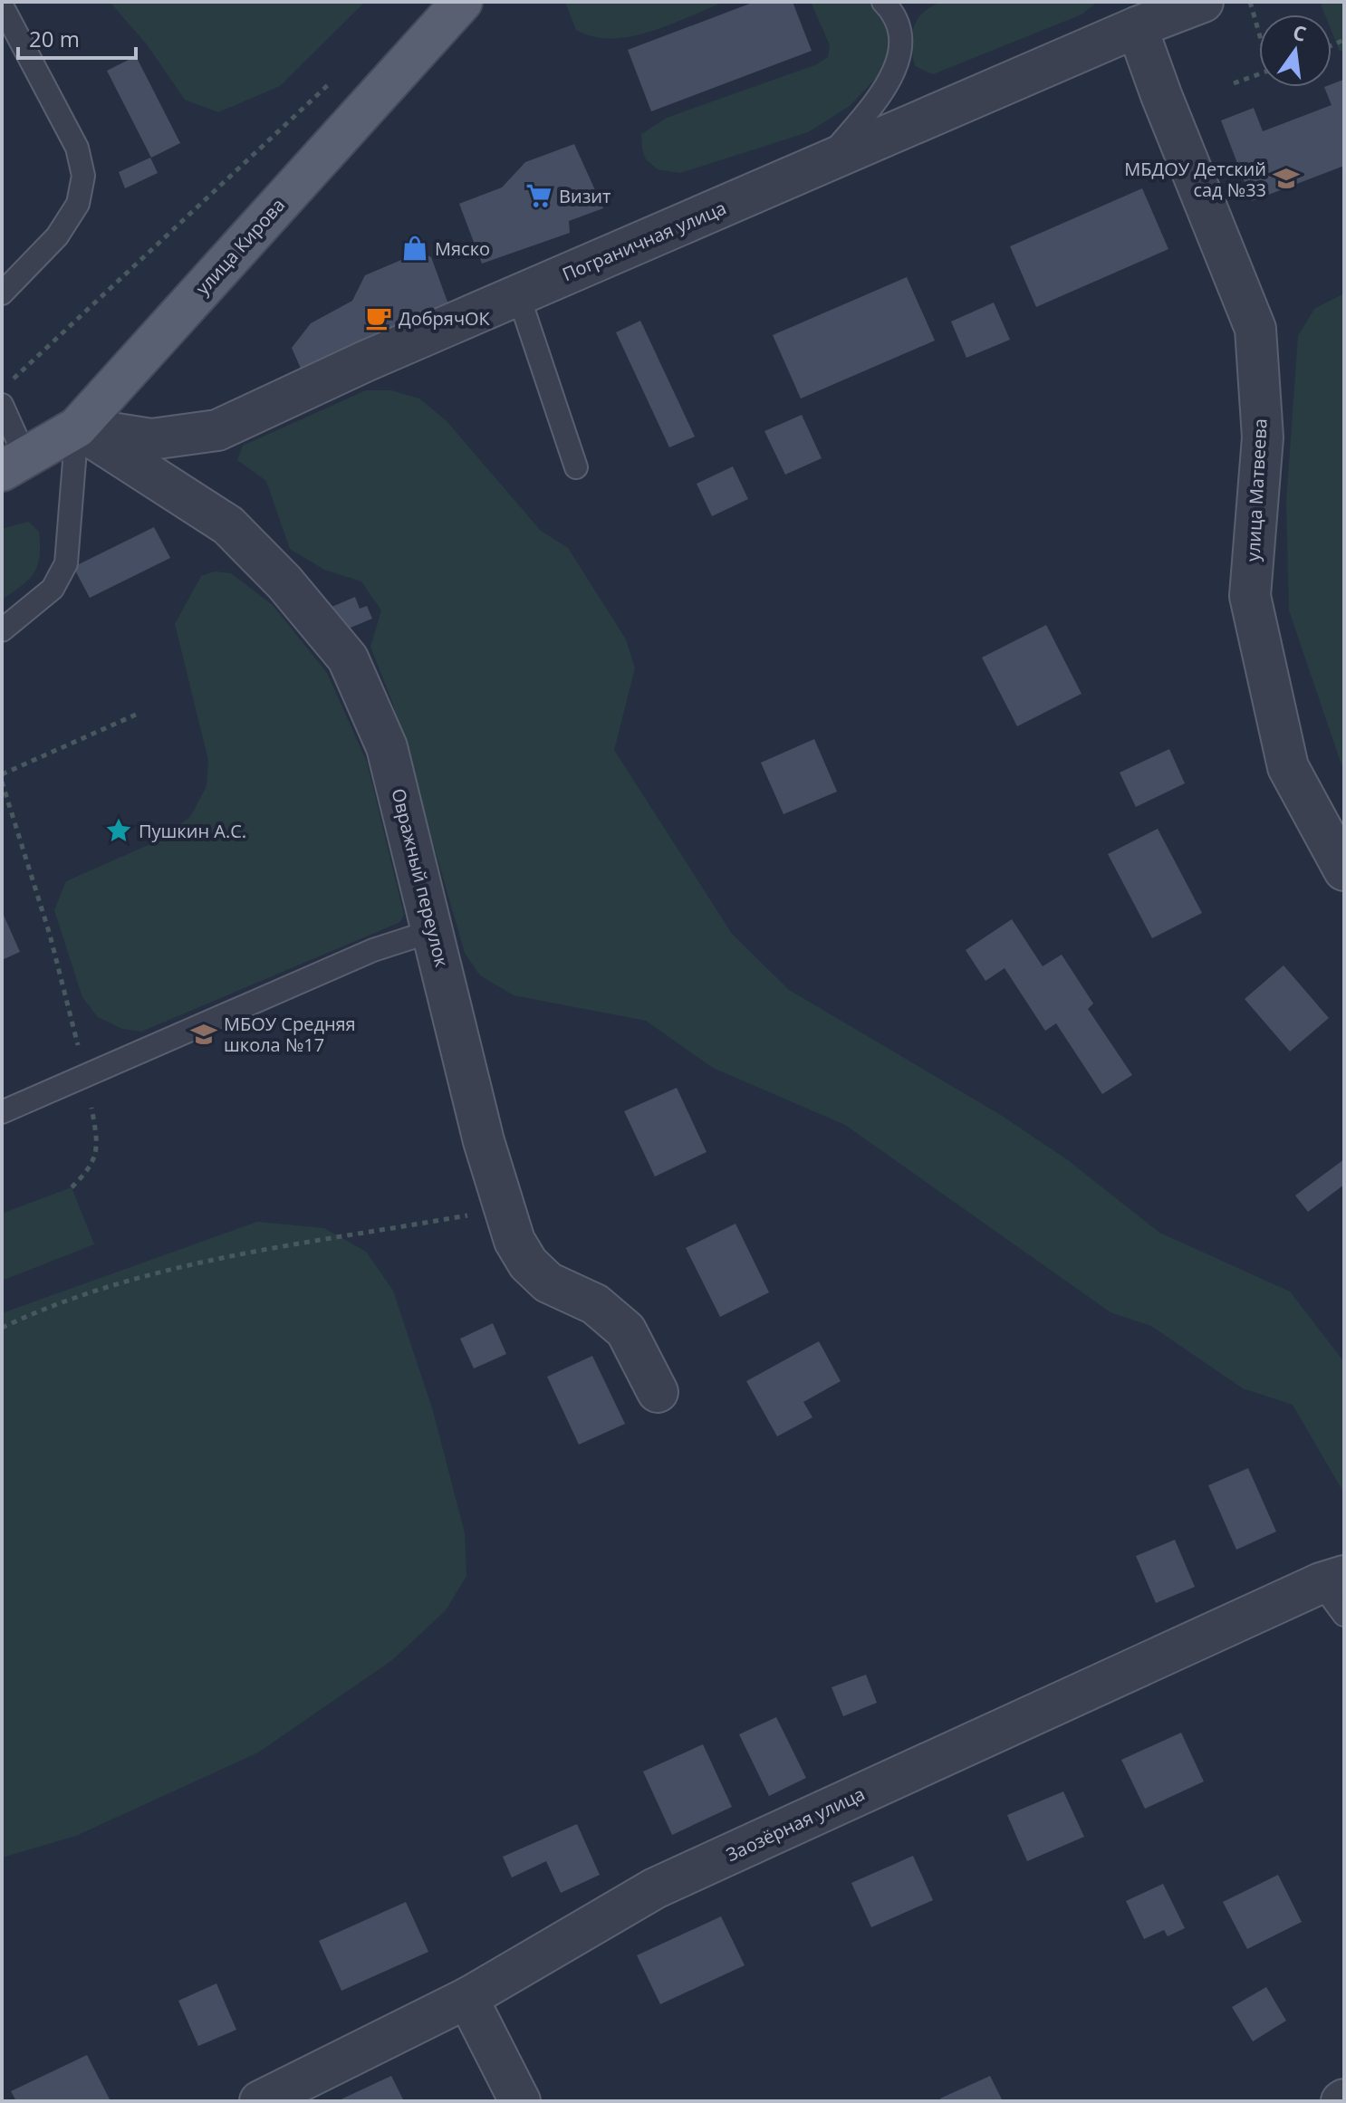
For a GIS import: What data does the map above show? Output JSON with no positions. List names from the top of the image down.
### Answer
{
  "streets": {
    "main road": ["улица Кирова"],
    "street": [
      "Пограничная улица",
      "улица Матвеева",
      "Овражный переулок",
      "Заозёрная улица"
    ]
  },
  "crossings": [
    ["Пограничная улица", "улица Кирова"],
    ["Пограничная улица", "улица Матвеева"],
    ["Пограничная улица", "Овражный переулок"],
    ["улица Кирова", "Овражный переулок"]
  ],
  "places": {
    "school or university": ["МБДОУ Детский сад №33", "МБОУ Средняя школа №17"],
    "supermarket": ["Визит"],
    "shop": ["Мяско"],
    "cafe": ["ДобрячОК"],
    "place": ["Пушкин А.С."]
  },
  "scale_bar": "20 m",
  "north": "top"
}
